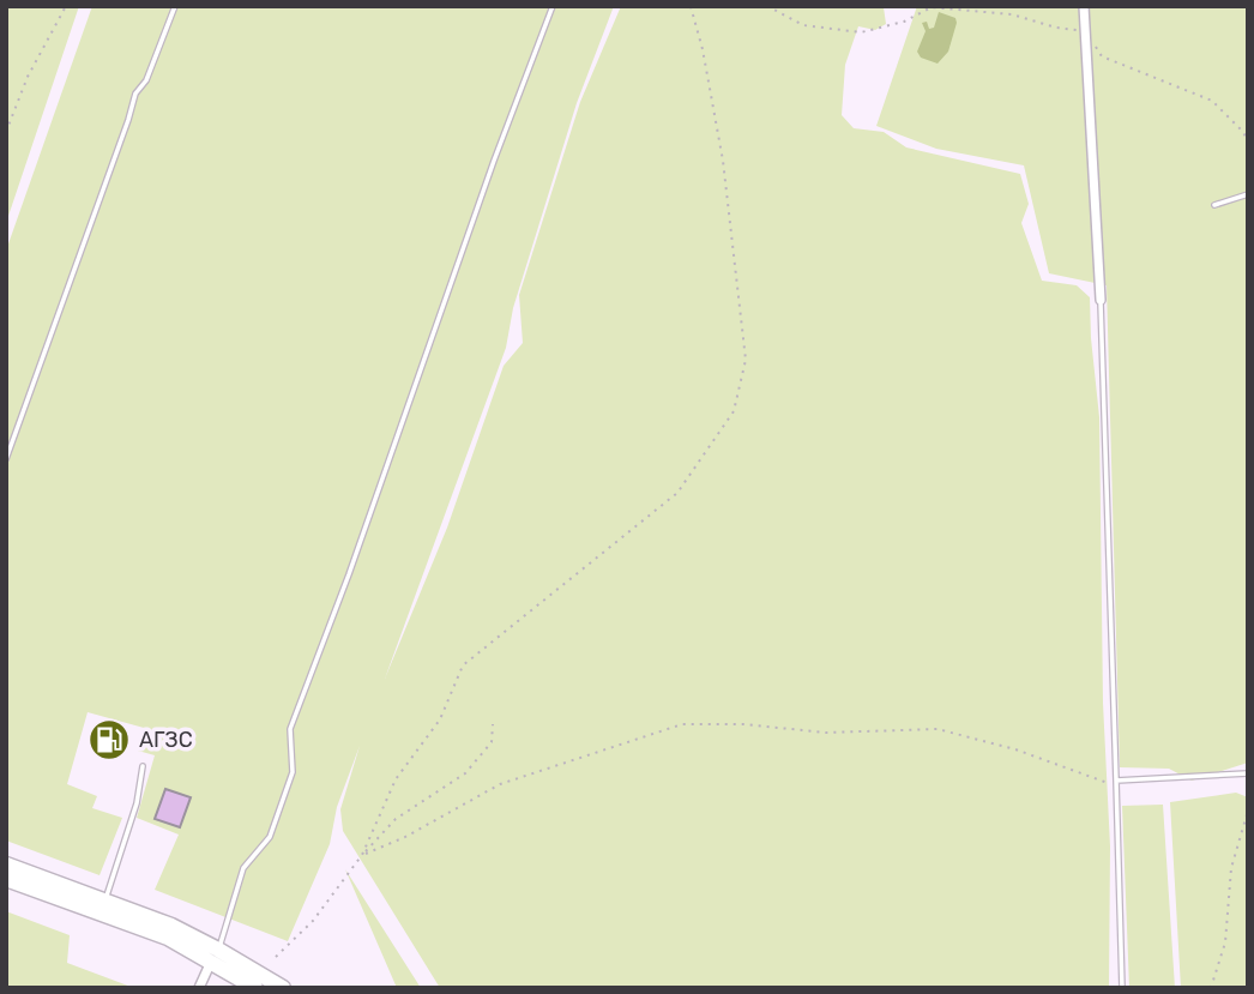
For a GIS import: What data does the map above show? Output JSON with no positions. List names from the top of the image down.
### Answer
{
  "places": {
    "fuel station": ["АГЗС"]
  }
}
